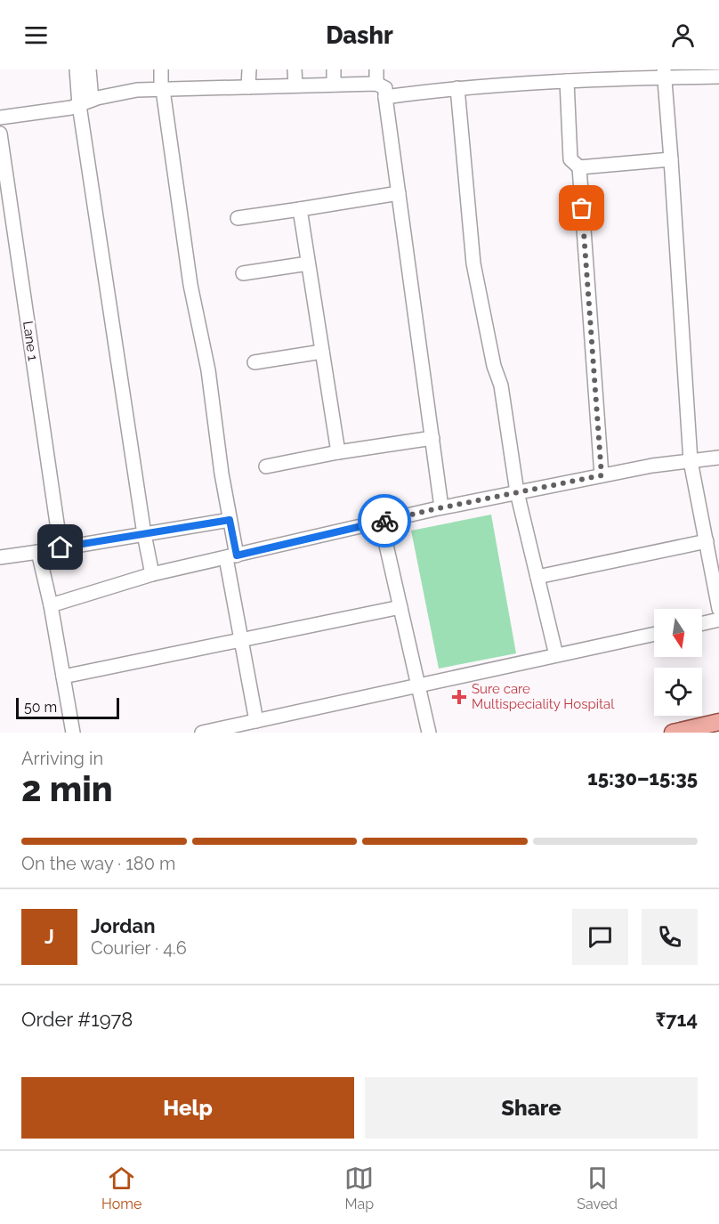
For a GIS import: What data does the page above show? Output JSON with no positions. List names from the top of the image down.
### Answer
{
  "streets": {
    "street": ["Lane 1"]
  },
  "places": {
    "health": ["Sure care Multispeciality Hospital"]
  },
  "scale_bar": "50 m",
  "north": "bottom",
  "page": {
    "header": "Dashr",
    "scale": "50 m",
    "heading": ["2 min", "Arriving in", "15:30–15:35"],
    "panel": [
      "Jordan",
      "Courier · 4.6",
      "Order #1978",
      "₹714"
    ],
    "bar": "On the way · 180 m",
    "round": "J",
    "buttons": ["Help", "Share"],
    "tabs": ["Home", "Map", "Saved"]
  }
}
